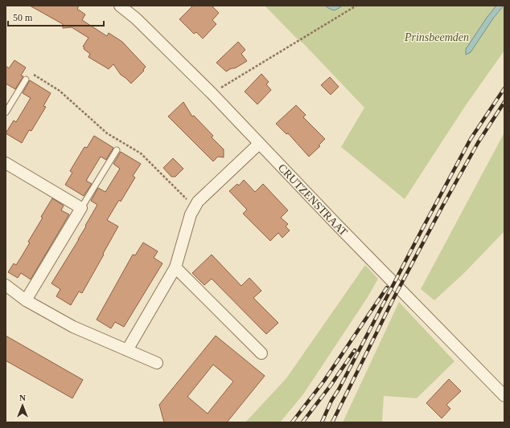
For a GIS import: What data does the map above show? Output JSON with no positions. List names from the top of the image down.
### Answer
{
  "streets": {
    "street": ["CRUTZENSTRAAT"]
  },
  "parks": ["Prinsbeemden"],
  "scale_bar": "50 m",
  "north": "top"
}
